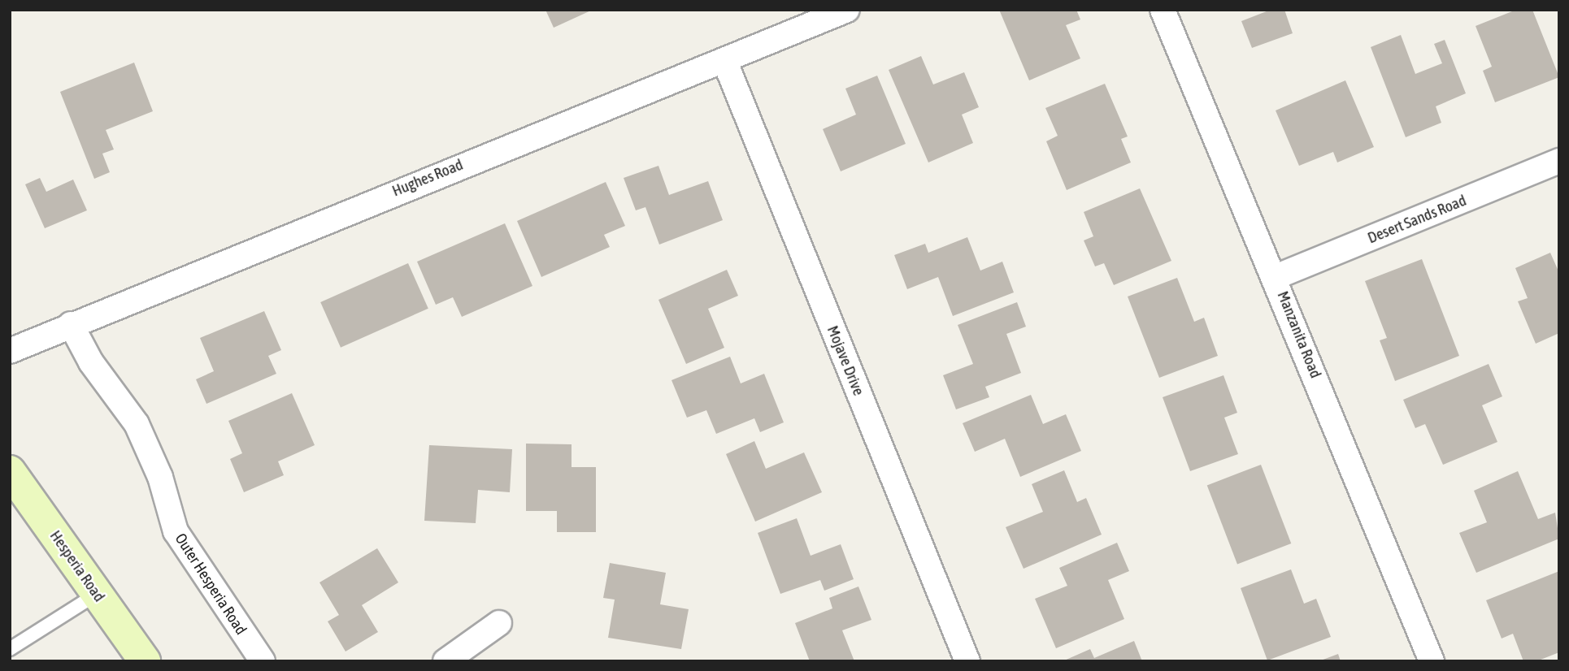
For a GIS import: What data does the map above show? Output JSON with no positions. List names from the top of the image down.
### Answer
{
  "streets": {
    "main road": ["Hesperia Road"],
    "street": [
      "Hughes Road",
      "Desert Sands Road",
      "Manzanita Road",
      "Mojave Drive",
      "Outer Hesperia Road"
    ]
  },
  "crossings": [
    ["Hughes Road", "Mojave Drive"],
    ["Hughes Road", "Outer Hesperia Road"],
    ["Desert Sands Road", "Manzanita Road"]
  ]
}
